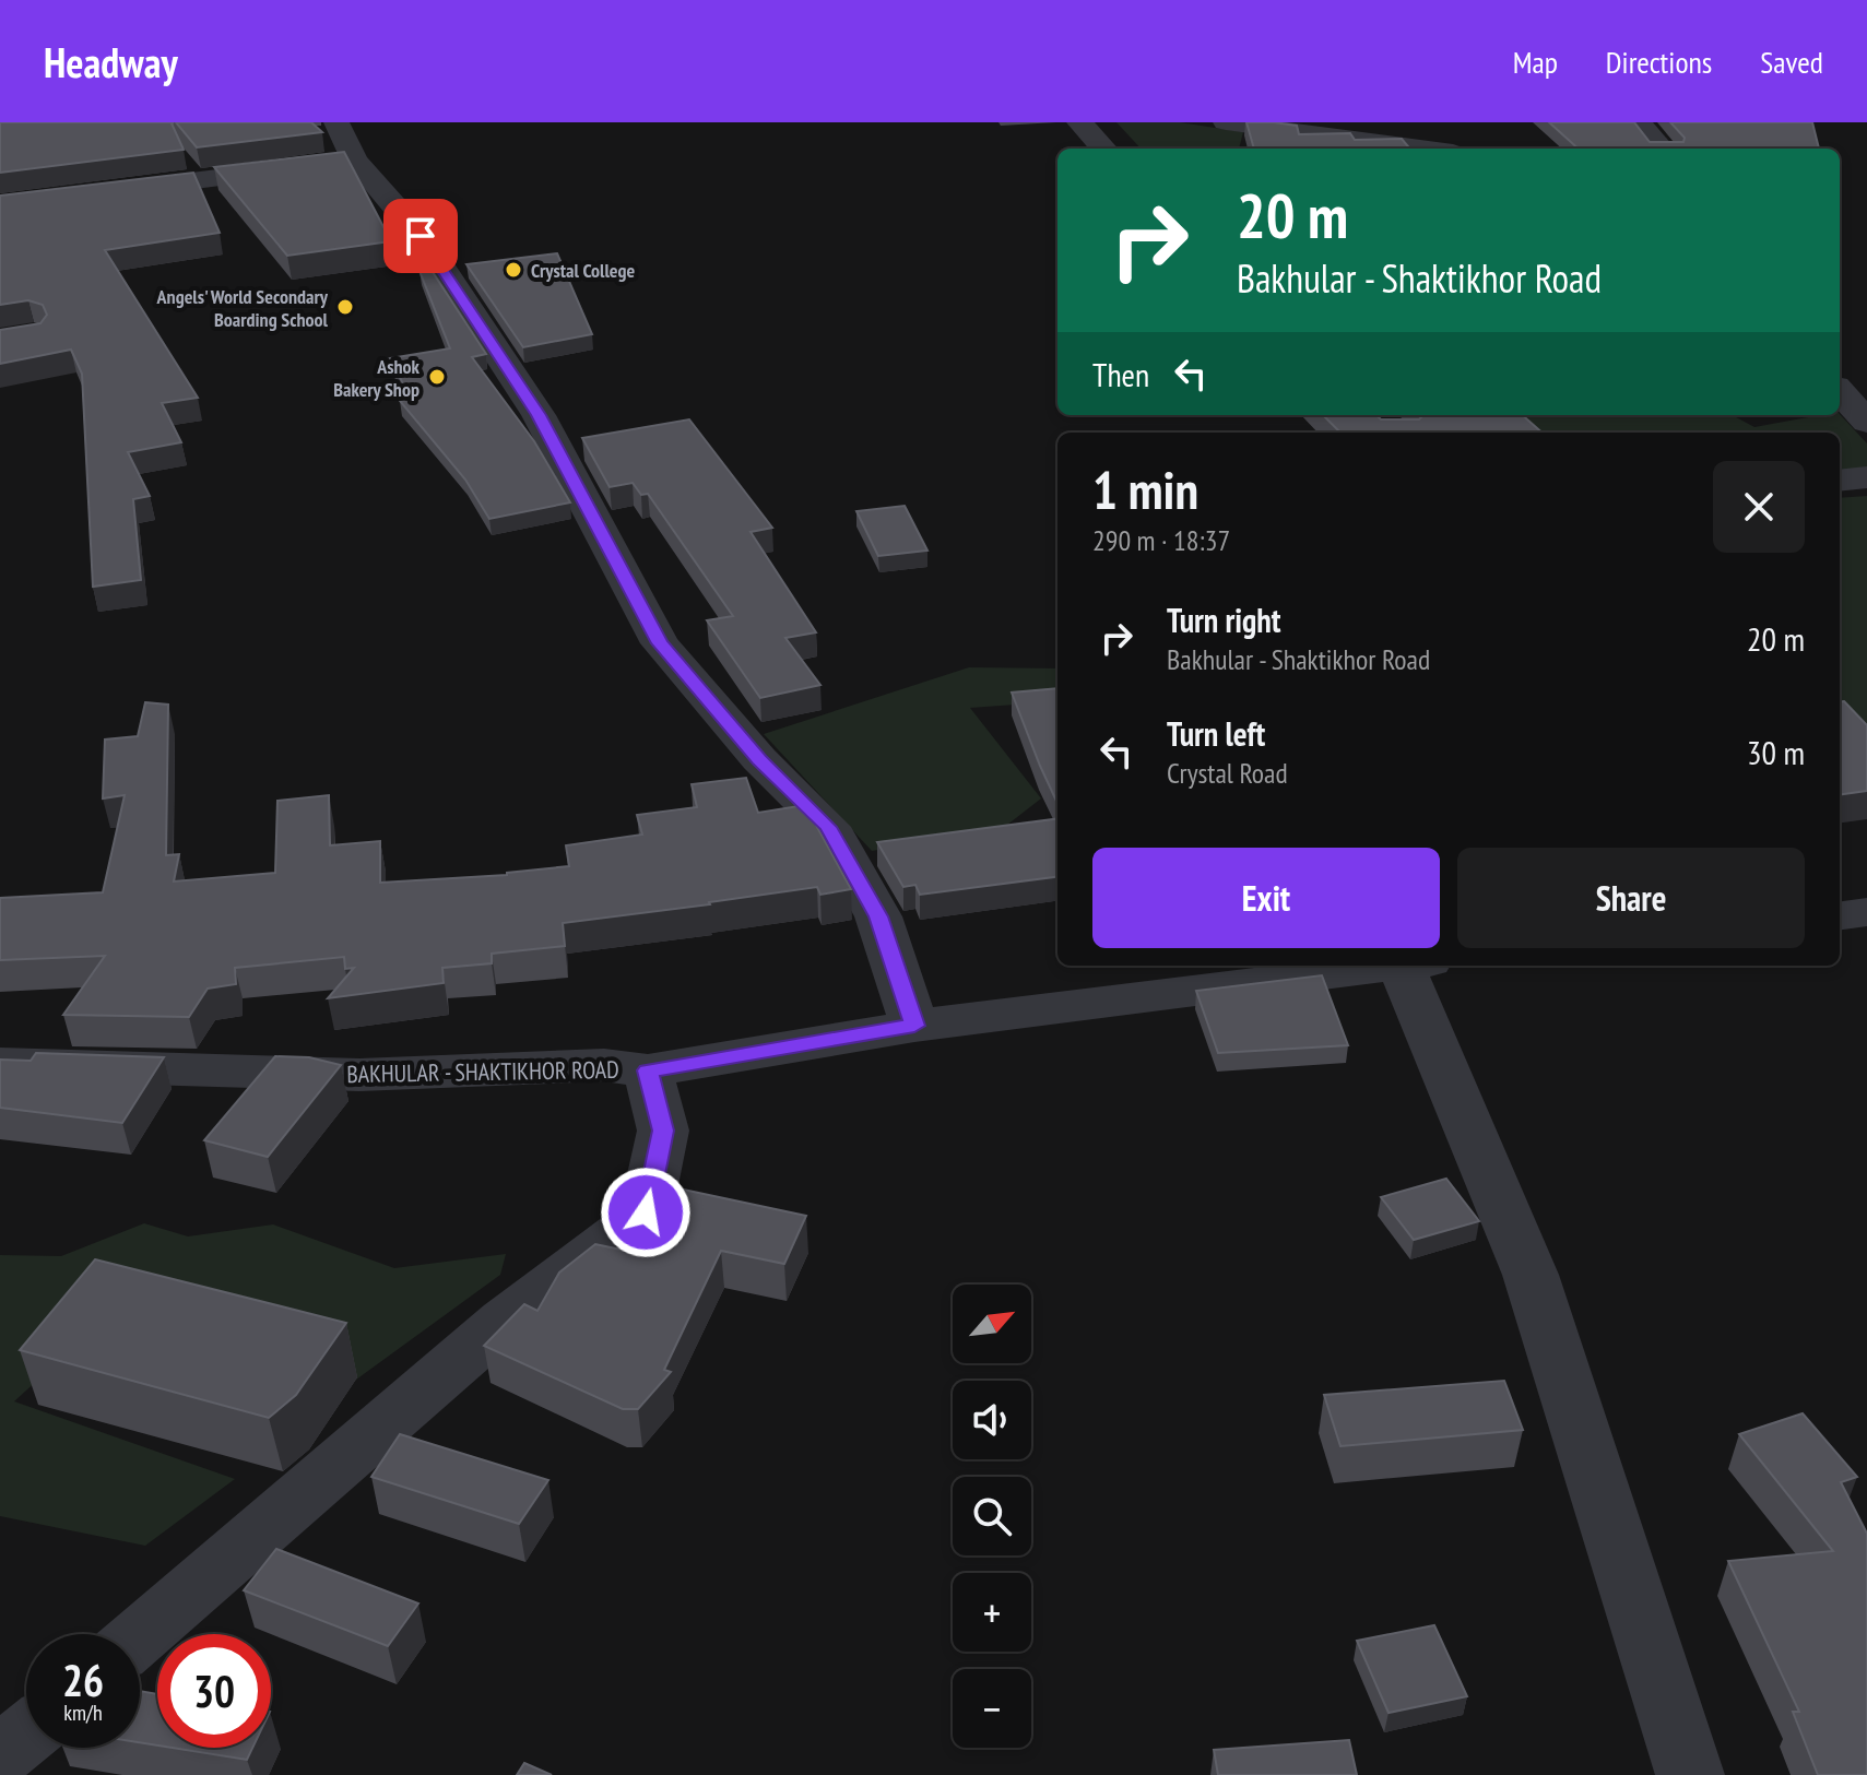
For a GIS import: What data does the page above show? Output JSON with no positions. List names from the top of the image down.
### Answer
{
  "streets": {
    "street": ["BAKHULAR - SHAKTIKHOR ROAD"]
  },
  "places": ["Crystal College", "Angels' World Secondary Boarding School", "Ashok Bakery Shop"],
  "north": "top right",
  "page": {
    "header": "Headway",
    "nav": ["Map", "Directions", "Saved"],
    "turn": ["20 m", "Bakhular - Shaktikhor Road"],
    "then": "Then",
    "heading": ["1 min", "290 m · 18:37"],
    "list": [
      {
        "name": "Turn right",
        "note": "Bakhular - Shaktikhor Road",
        "value": "20 m"
      },
      {
        "name": "Turn left",
        "note": "Crystal Road",
        "value": "30 m"
      }
    ],
    "buttons": ["Exit", "Share"],
    "map_buttons": ["+", "−"],
    "speed": "26 km/h",
    "limit": "30"
  }
}
